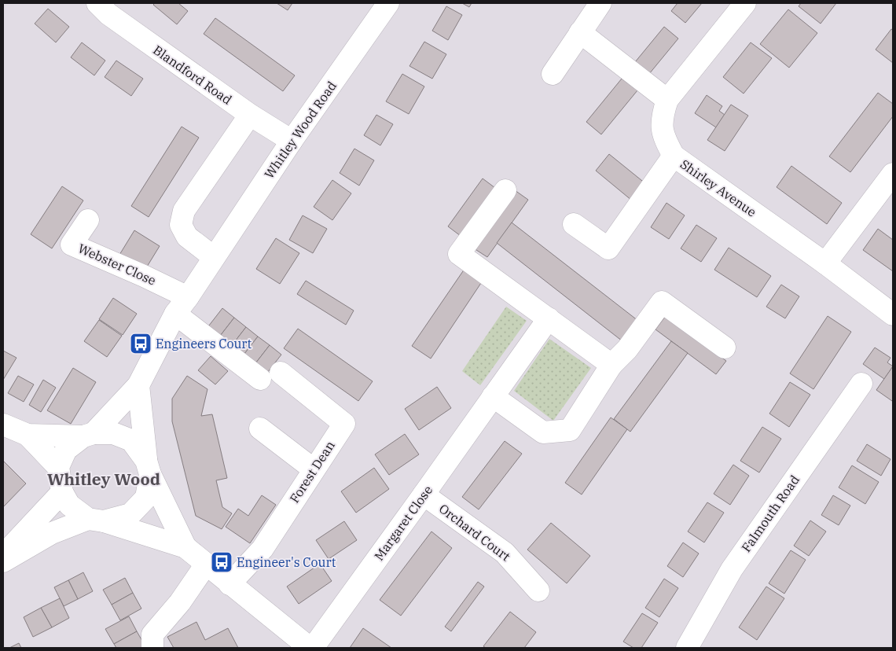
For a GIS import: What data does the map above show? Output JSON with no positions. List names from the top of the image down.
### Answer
{
  "streets": {
    "street": [
      "Blandford Road",
      "Whitley Wood Road",
      "Shirley Avenue",
      "Webster Close",
      "Forest Dean",
      "Falmouth Road",
      "Margaret Close",
      "Orchard Court"
    ]
  },
  "crossings": [
    ["Blandford Road", "Whitley Wood Road"],
    ["Whitley Wood Road", "Webster Close"],
    ["Margaret Close", "Orchard Court"]
  ],
  "districts": ["Whitley Wood"],
  "places": {
    "bus stop": ["Engineers Court", "Engineer's Court"]
  }
}
